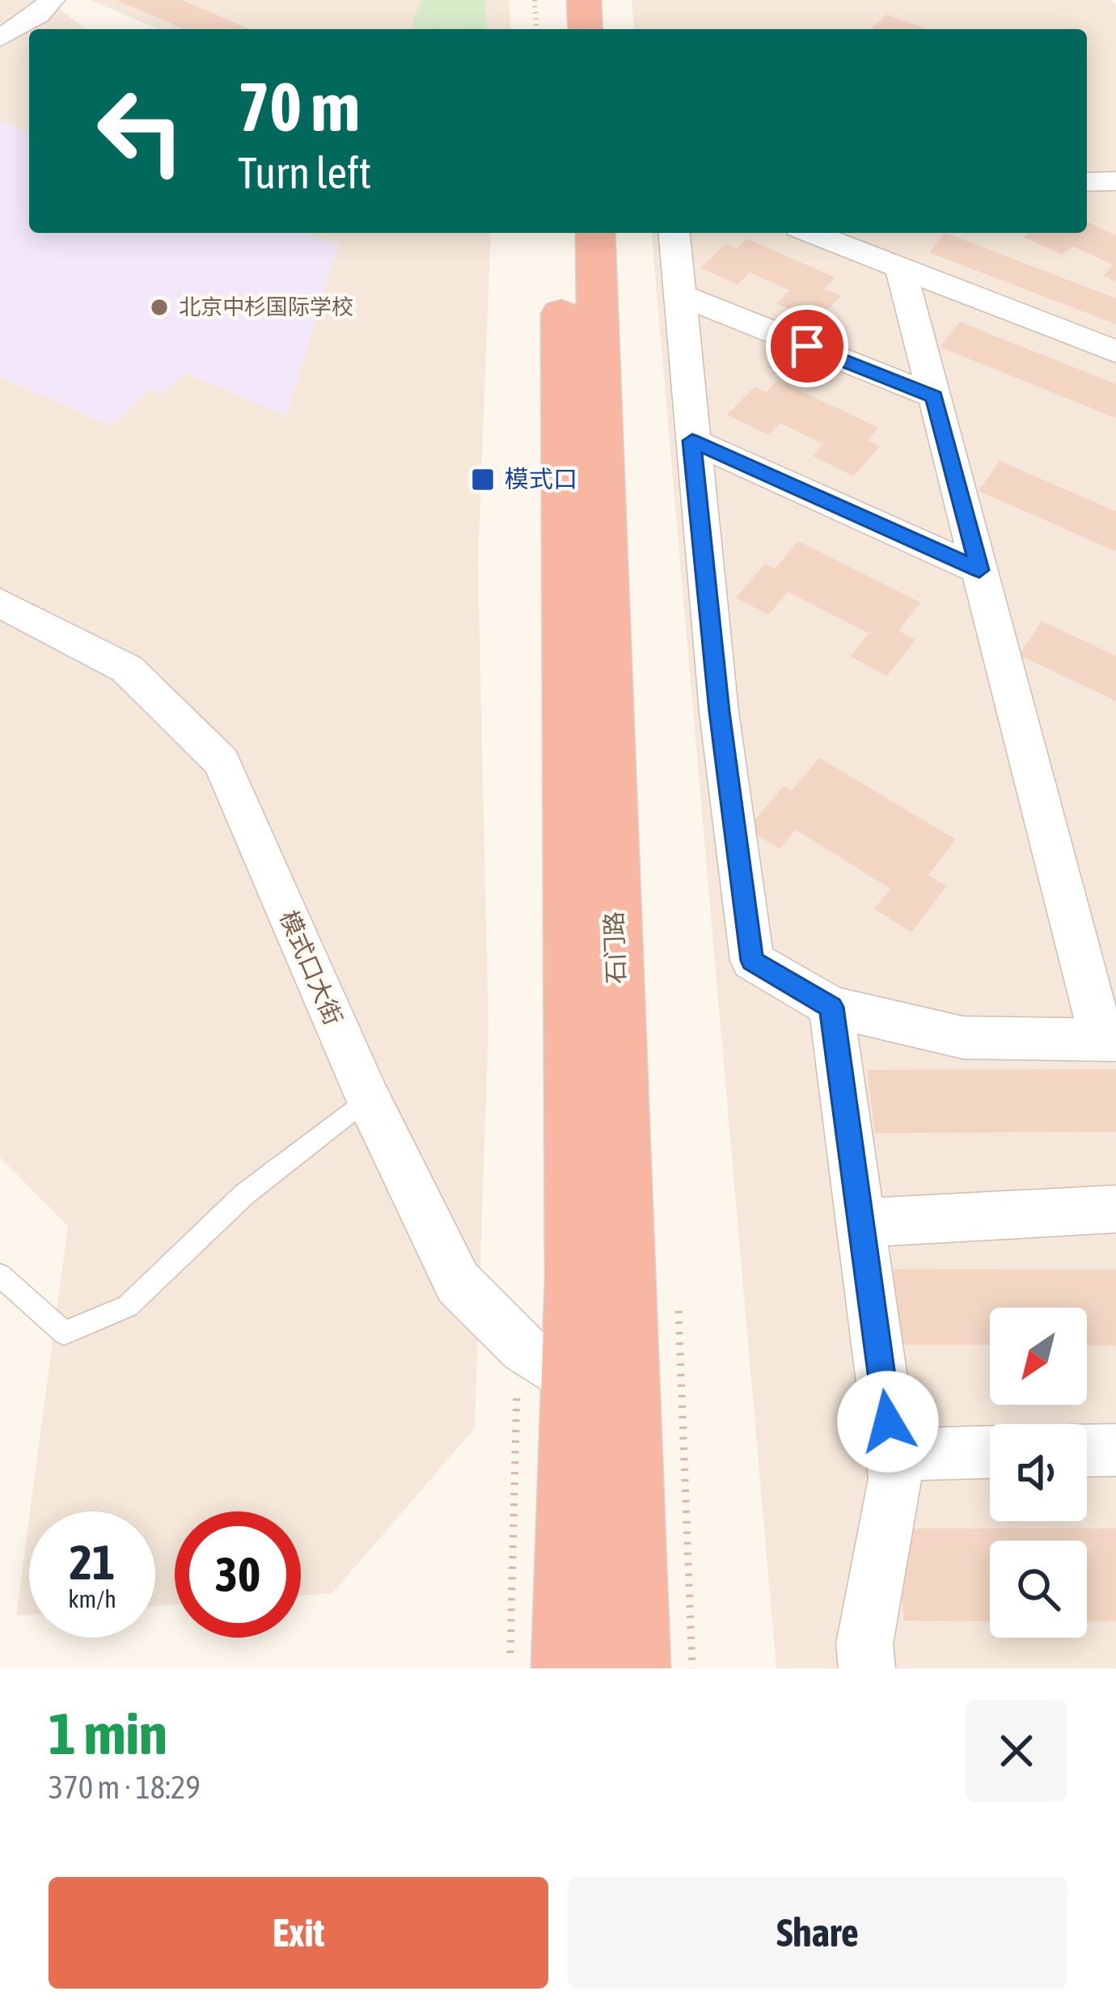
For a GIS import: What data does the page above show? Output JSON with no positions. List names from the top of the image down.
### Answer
{
  "streets": {
    "highway": ["石门路"],
    "street": ["模式口大街"]
  },
  "crossings": [
    ["石门路", "模式口大街"]
  ],
  "places": {
    "other": ["北京中杉国际学校"],
    "transit": ["模式口"]
  },
  "north": "bottom left",
  "page": {
    "turn": ["70 m", "Turn left"],
    "speed": "21 km/h",
    "limit": "30",
    "heading": ["1 min", "370 m · 18:29"],
    "buttons": ["Exit", "Share"]
  }
}
